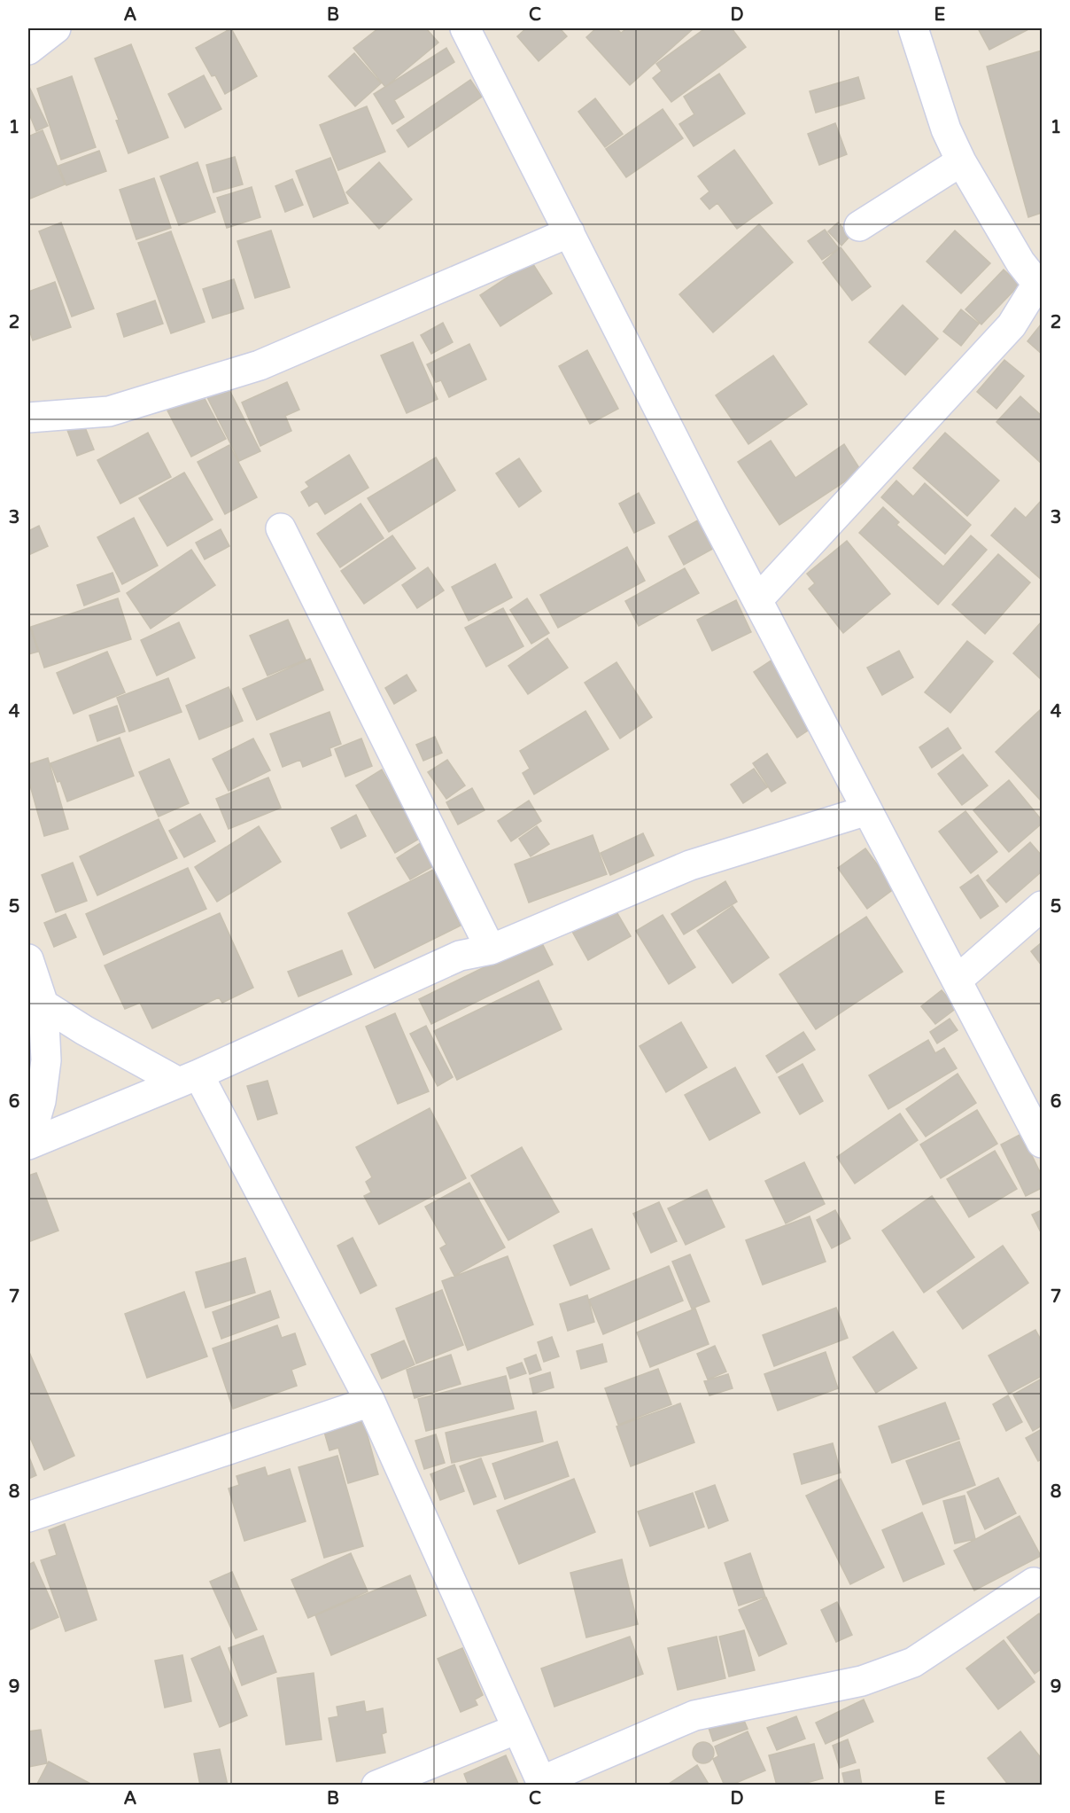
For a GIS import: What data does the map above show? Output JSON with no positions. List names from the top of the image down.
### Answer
{
  "grid": {
    "columns": [
      "A",
      "B",
      "C",
      "D",
      "E"
    ],
    "rows": [
      "1",
      "2",
      "3",
      "4",
      "5",
      "6",
      "7",
      "8",
      "9"
    ]
  }
}
